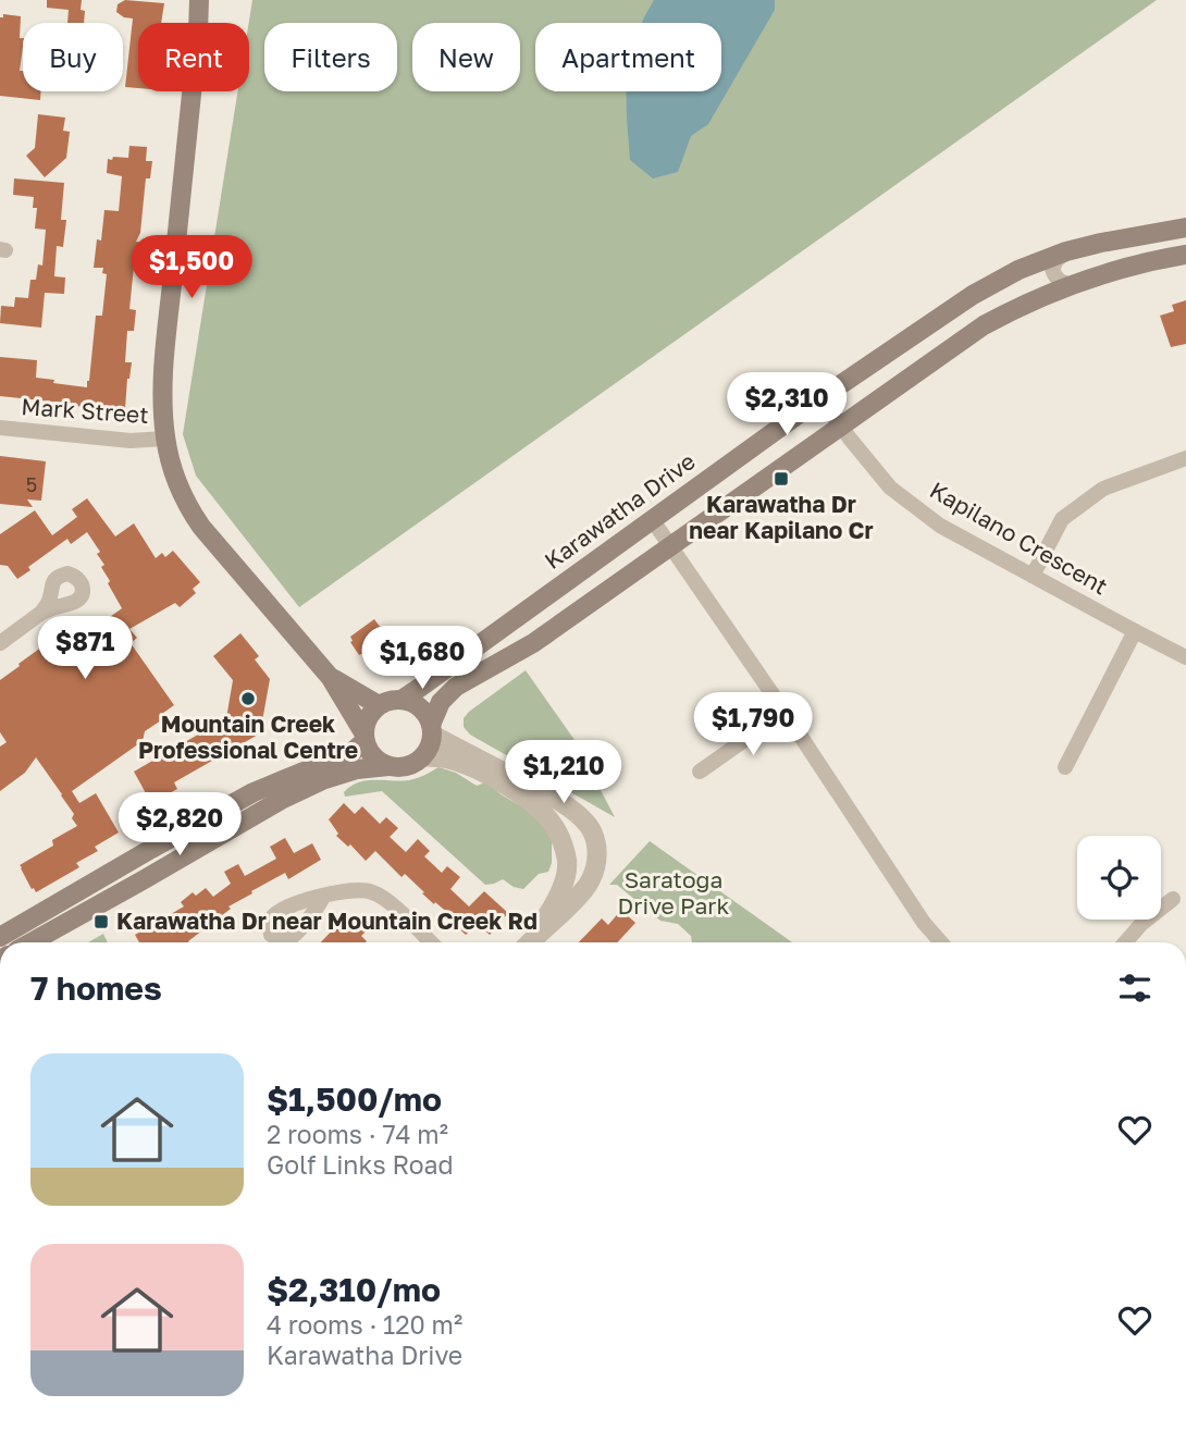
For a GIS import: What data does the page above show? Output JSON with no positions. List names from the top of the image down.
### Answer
{
  "streets": {
    "main road": ["Karawatha Drive"],
    "street": ["Mark Street", "Kapilano Crescent"]
  },
  "crossings": [
    ["Karawatha Drive", "Kapilano Crescent"]
  ],
  "parks": ["Saratoga Drive Park"],
  "places": {
    "transit": ["Karawatha Dr near Kapilano Cr", "Karawatha Dr near Mountain Creek Rd"],
    "other": ["Mountain Creek Professional Centre"]
  },
  "house_numbers": ["5"],
  "page": {
    "chip": [
      "Buy",
      "Rent",
      "Filters",
      "New",
      "Apartment"
    ],
    "price": [
      "$1,500",
      "$2,310",
      "$871",
      "$1,680",
      "$1,790",
      "$1,210",
      "$2,820"
    ],
    "heading": "7 homes",
    "list": [
      {
        "name": "$1,500/mo",
        "note": "2 rooms · 74 m² · Golf Links Road"
      },
      {
        "name": "$2,310/mo",
        "note": "4 rooms · 120 m² · Karawatha Drive"
      }
    ]
  }
}
